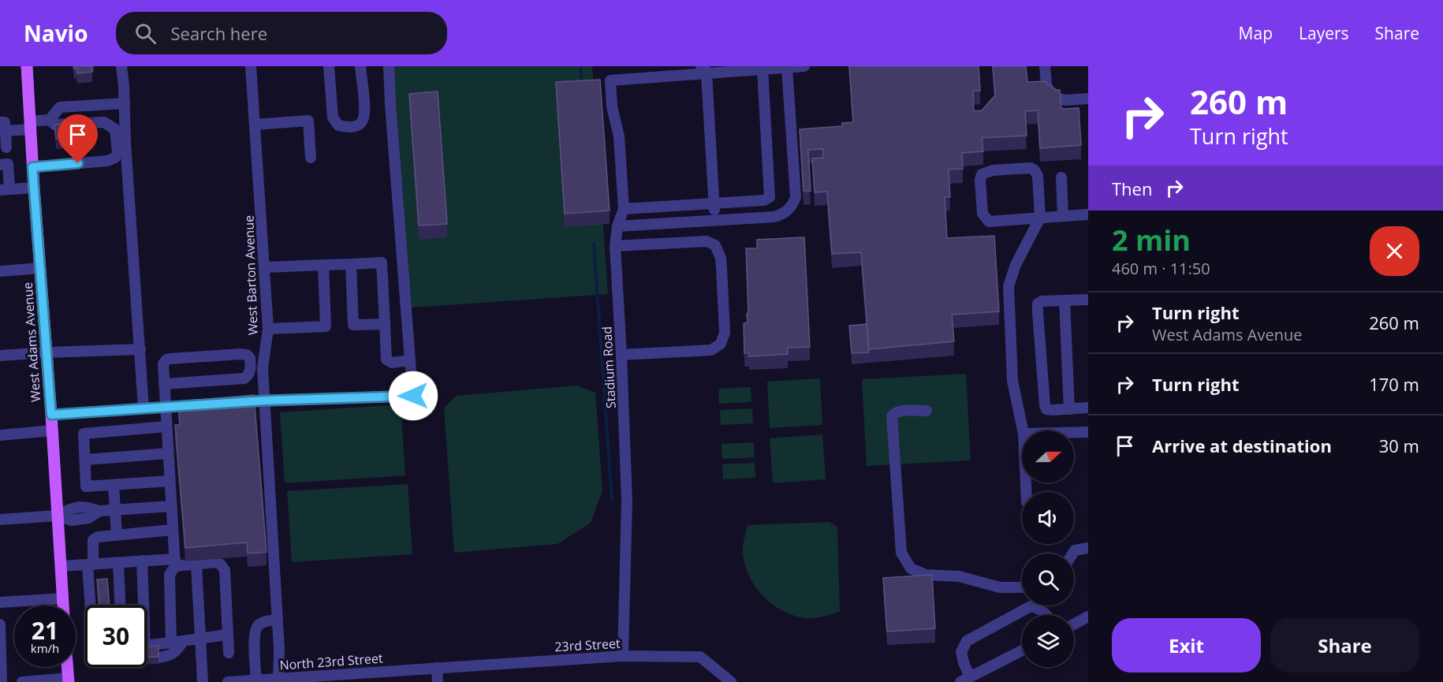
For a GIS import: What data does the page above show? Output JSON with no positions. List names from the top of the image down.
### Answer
{
  "streets": {
    "main road": ["West Adams Avenue"],
    "street": [
      "West Barton Avenue",
      "Stadium Road",
      "23rd Street",
      "North 23rd Street"
    ]
  },
  "crossings": [
    ["West Barton Avenue", "North 23rd Street"],
    ["Stadium Road", "23rd Street"],
    ["23rd Street", "North 23rd Street"]
  ],
  "north": "right",
  "page": {
    "header": "Navio",
    "search": "Search here",
    "nav": ["Map", "Layers", "Share"],
    "turn": ["260 m", "Turn right"],
    "then": "Then",
    "heading": ["2 min", "460 m · 11:50"],
    "list": [
      {
        "name": "Turn right",
        "note": "West Adams Avenue",
        "value": "260 m"
      },
      {
        "name": "Turn right",
        "value": "170 m"
      },
      {
        "name": "Arrive at destination",
        "value": "30 m"
      }
    ],
    "speed": "21 km/h",
    "limit": "30",
    "buttons": ["Exit", "Share"]
  }
}
